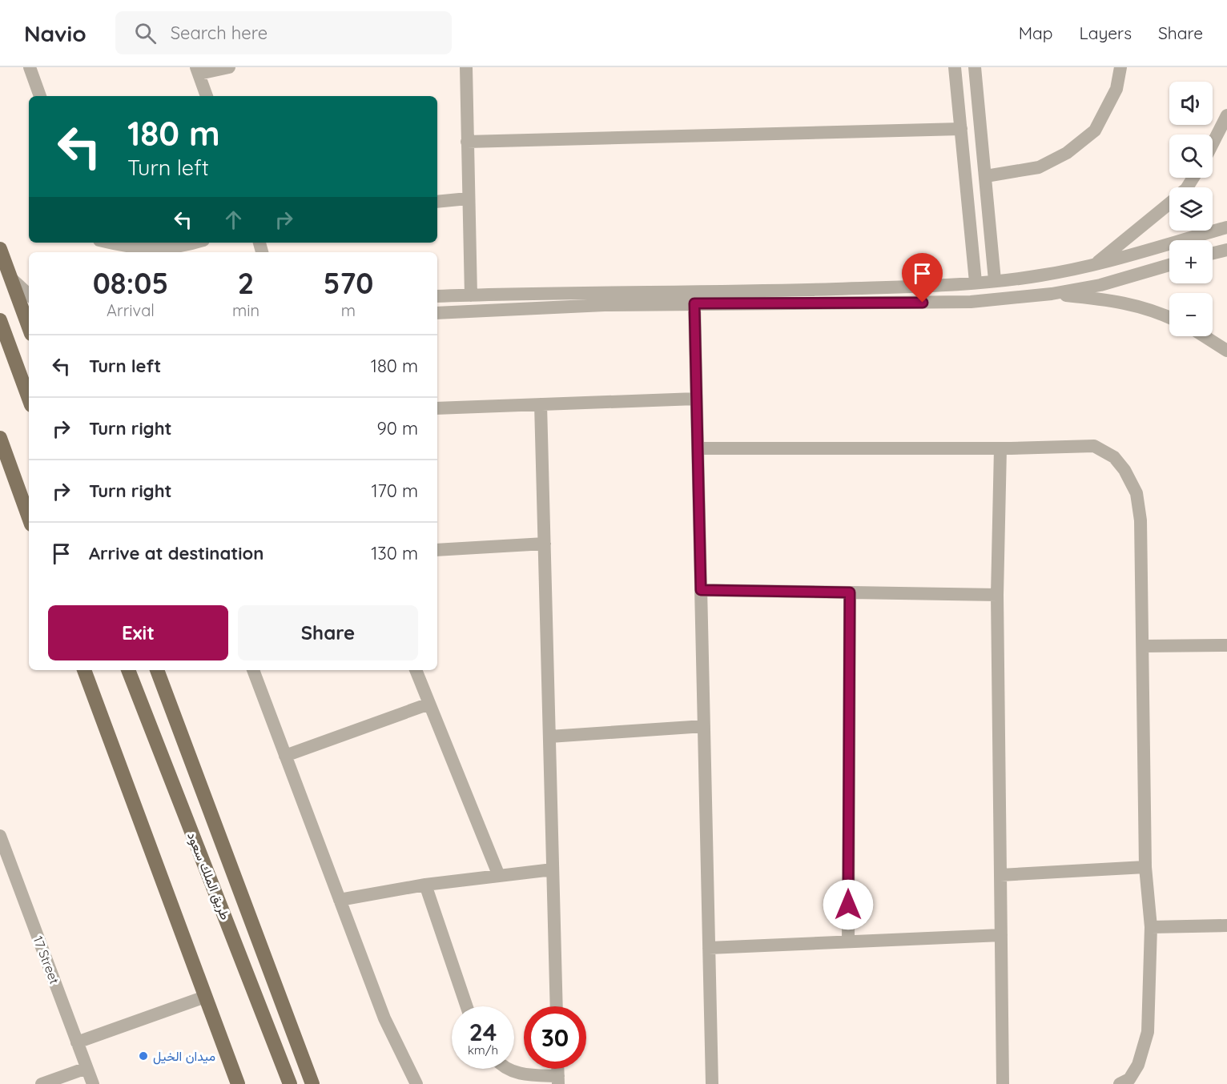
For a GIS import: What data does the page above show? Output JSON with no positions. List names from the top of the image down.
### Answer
{
  "streets": {
    "main road": ["طريق الملك سعود"],
    "street": ["17 Street"]
  },
  "places": ["ميدان الخيل"],
  "page": {
    "header": "Navio",
    "search": "Search here",
    "nav": ["Map", "Layers", "Share"],
    "map_buttons": ["+", "−"],
    "turn": ["180 m", "Turn left"],
    "eta": [
      "08:05",
      "Arrival",
      "2",
      "min",
      "570",
      "m"
    ],
    "list": [
      {
        "name": "Turn left",
        "value": "180 m"
      },
      {
        "name": "Turn right",
        "value": "90 m"
      },
      {
        "name": "Turn right",
        "value": "170 m"
      },
      {
        "name": "Arrive at destination",
        "value": "130 m"
      }
    ],
    "buttons": ["Exit", "Share"],
    "speed": "24 km/h",
    "limit": "30"
  }
}
